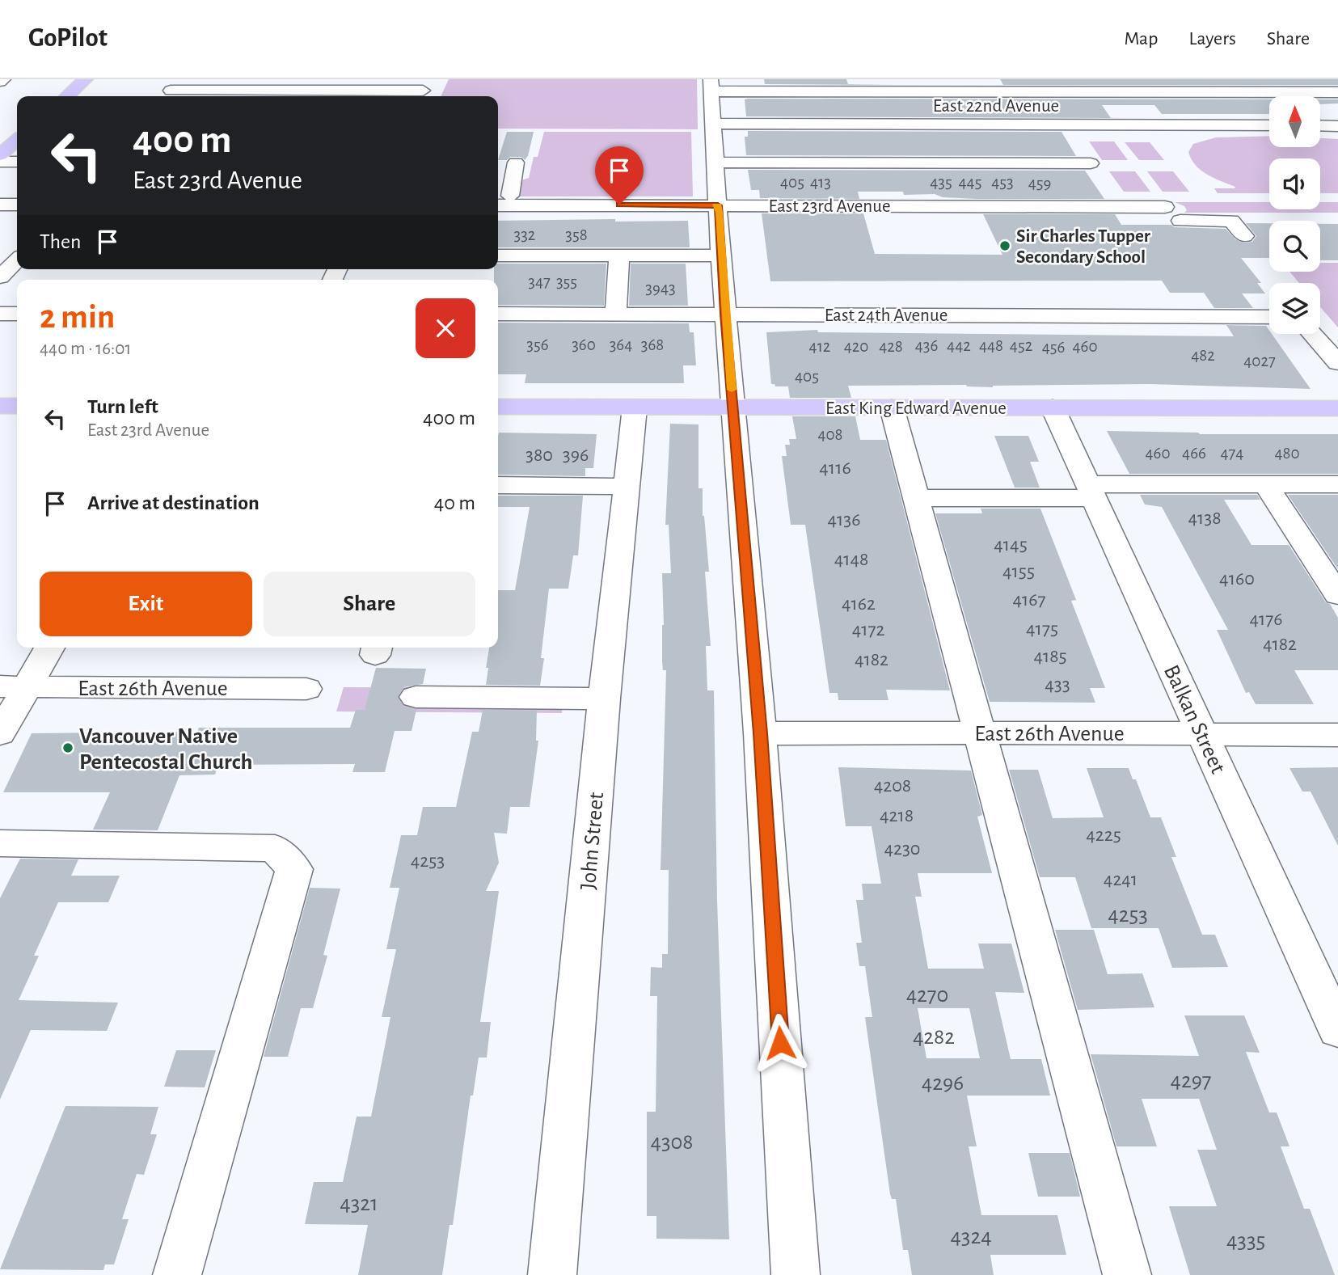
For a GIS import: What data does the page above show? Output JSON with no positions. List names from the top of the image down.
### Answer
{
  "streets": {
    "main road": ["East King Edward Avenue"],
    "street": [
      "East 22nd Avenue",
      "East 23rd Avenue",
      "East 24th Avenue",
      "East 26th Avenue",
      "Balkan Street",
      "John Street"
    ]
  },
  "crossings": [
    ["East King Edward Avenue", "Balkan Street"],
    ["East King Edward Avenue", "John Street"],
    ["East 26th Avenue", "Balkan Street"]
  ],
  "places": ["Sir Charles Tupper Secondary School", "Vancouver Native Pentecostal Church"],
  "house_numbers": [
    "405",
    "413",
    "435",
    "445",
    "453",
    "459",
    "332",
    "358",
    "347",
    "355",
    "3943",
    "356",
    "360",
    "364",
    "368",
    "436",
    "442",
    "448",
    "452",
    "412",
    "420",
    "428",
    "460",
    "456",
    "482",
    "4027",
    "405",
    "408",
    "460",
    "466",
    "474",
    "480",
    "380",
    "396",
    "4116",
    "4138",
    "4136",
    "4145",
    "4148",
    "4155",
    "4160",
    "4167",
    "4162",
    "4176",
    "4175",
    "4172",
    "4182",
    "4185",
    "4182",
    "433",
    "4208",
    "4218",
    "4225",
    "4230",
    "4253",
    "4241",
    "4253",
    "4270",
    "4282",
    "4297",
    "4296",
    "4308",
    "4321",
    "4324",
    "4335"
  ],
  "north": "top",
  "page": {
    "header": "GoPilot",
    "nav": ["Map", "Layers", "Share"],
    "turn": ["400 m", "East 23rd Avenue"],
    "then": "Then",
    "heading": ["2 min", "440 m · 16:01"],
    "list": [
      {
        "name": "Turn left",
        "note": "East 23rd Avenue",
        "value": "400 m"
      },
      {
        "name": "Arrive at destination",
        "value": "40 m"
      }
    ],
    "buttons": ["Exit", "Share"]
  }
}
